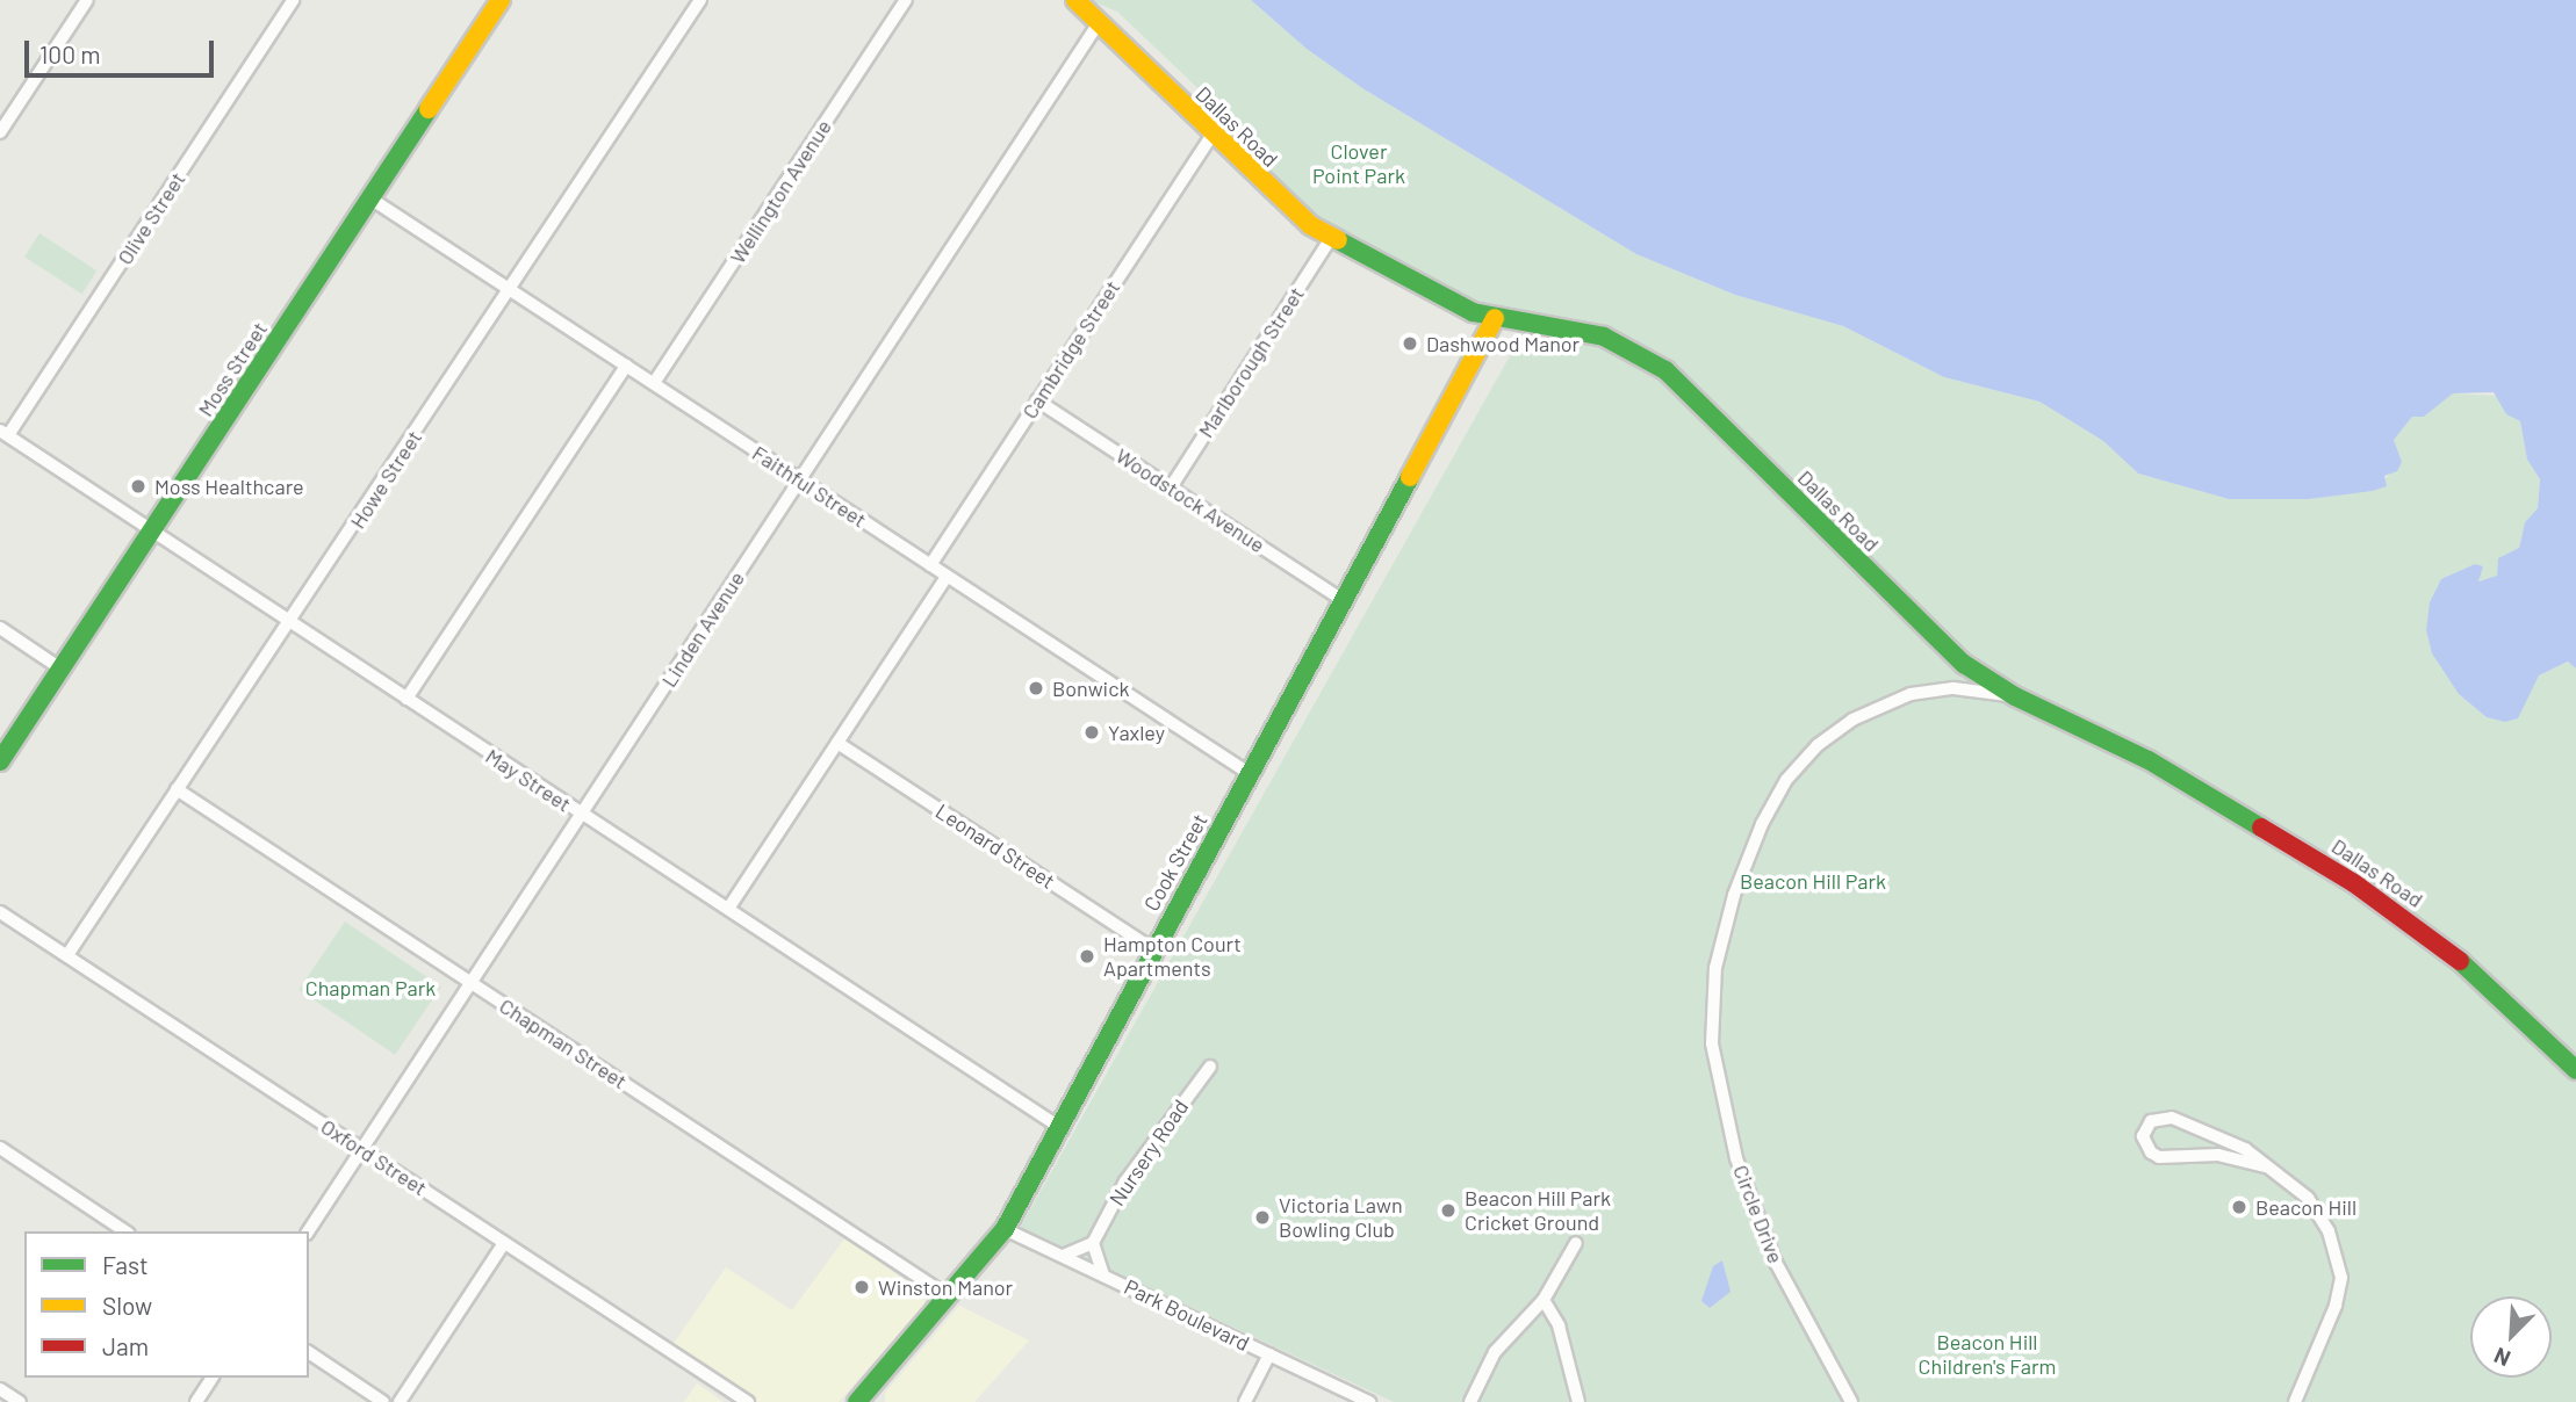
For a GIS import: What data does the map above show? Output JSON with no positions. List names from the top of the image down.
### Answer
{
  "streets": {
    "main road": ["Dallas Road", "Moss Street", "Cook Street"],
    "street": [
      "Wellington Avenue",
      "Olive Street",
      "Cambridge Street",
      "Marlborough Street",
      "Howe Street",
      "Faithful Street",
      "Woodstock Avenue",
      "Linden Avenue",
      "May Street",
      "Leonard Street",
      "Chapman Street",
      "Nursery Road",
      "Oxford Street",
      "Circle Drive",
      "Park Boulevard"
    ]
  },
  "crossings": [
    ["Dallas Road", "Cambridge Street"],
    ["Dallas Road", "Marlborough Street"],
    ["Dallas Road", "Linden Avenue"],
    ["Dallas Road", "Cook Street"],
    ["Dallas Road", "Circle Drive"],
    ["Wellington Avenue", "Faithful Street"],
    ["Olive Street", "May Street"],
    ["Cambridge Street", "Faithful Street"],
    ["Cambridge Street", "Woodstock Avenue"],
    ["Marlborough Street", "Woodstock Avenue"],
    ["Moss Street", "Faithful Street"],
    ["Moss Street", "May Street"],
    ["Howe Street", "Faithful Street"],
    ["Howe Street", "May Street"],
    ["Howe Street", "Chapman Street"],
    ["Howe Street", "Oxford Street"],
    ["Faithful Street", "Linden Avenue"],
    ["Faithful Street", "Cook Street"],
    ["Woodstock Avenue", "Cook Street"],
    ["Linden Avenue", "May Street"],
    ["Linden Avenue", "Chapman Street"],
    ["Linden Avenue", "Oxford Street"],
    ["May Street", "Cook Street"],
    ["Leonard Street", "Cook Street"],
    ["Cook Street", "Chapman Street"],
    ["Cook Street", "Park Boulevard"]
  ],
  "parks": [
    "Clover Point Park",
    "Beacon Hill Park",
    "Chapman Park",
    "Beacon Hill Children's Farm"
  ],
  "places": [
    "Dashwood Manor",
    "Moss Healthcare",
    "Bonwick",
    "Yaxley",
    "Hampton Court Apartments",
    "Beacon Hill",
    "Beacon Hill Park Cricket Ground",
    "Victoria Lawn Bowling Club",
    "Winston Manor"
  ],
  "legend": ["Fast", "Slow", "Jam"],
  "scale_bar": "100 m",
  "north": "bottom left"
}
